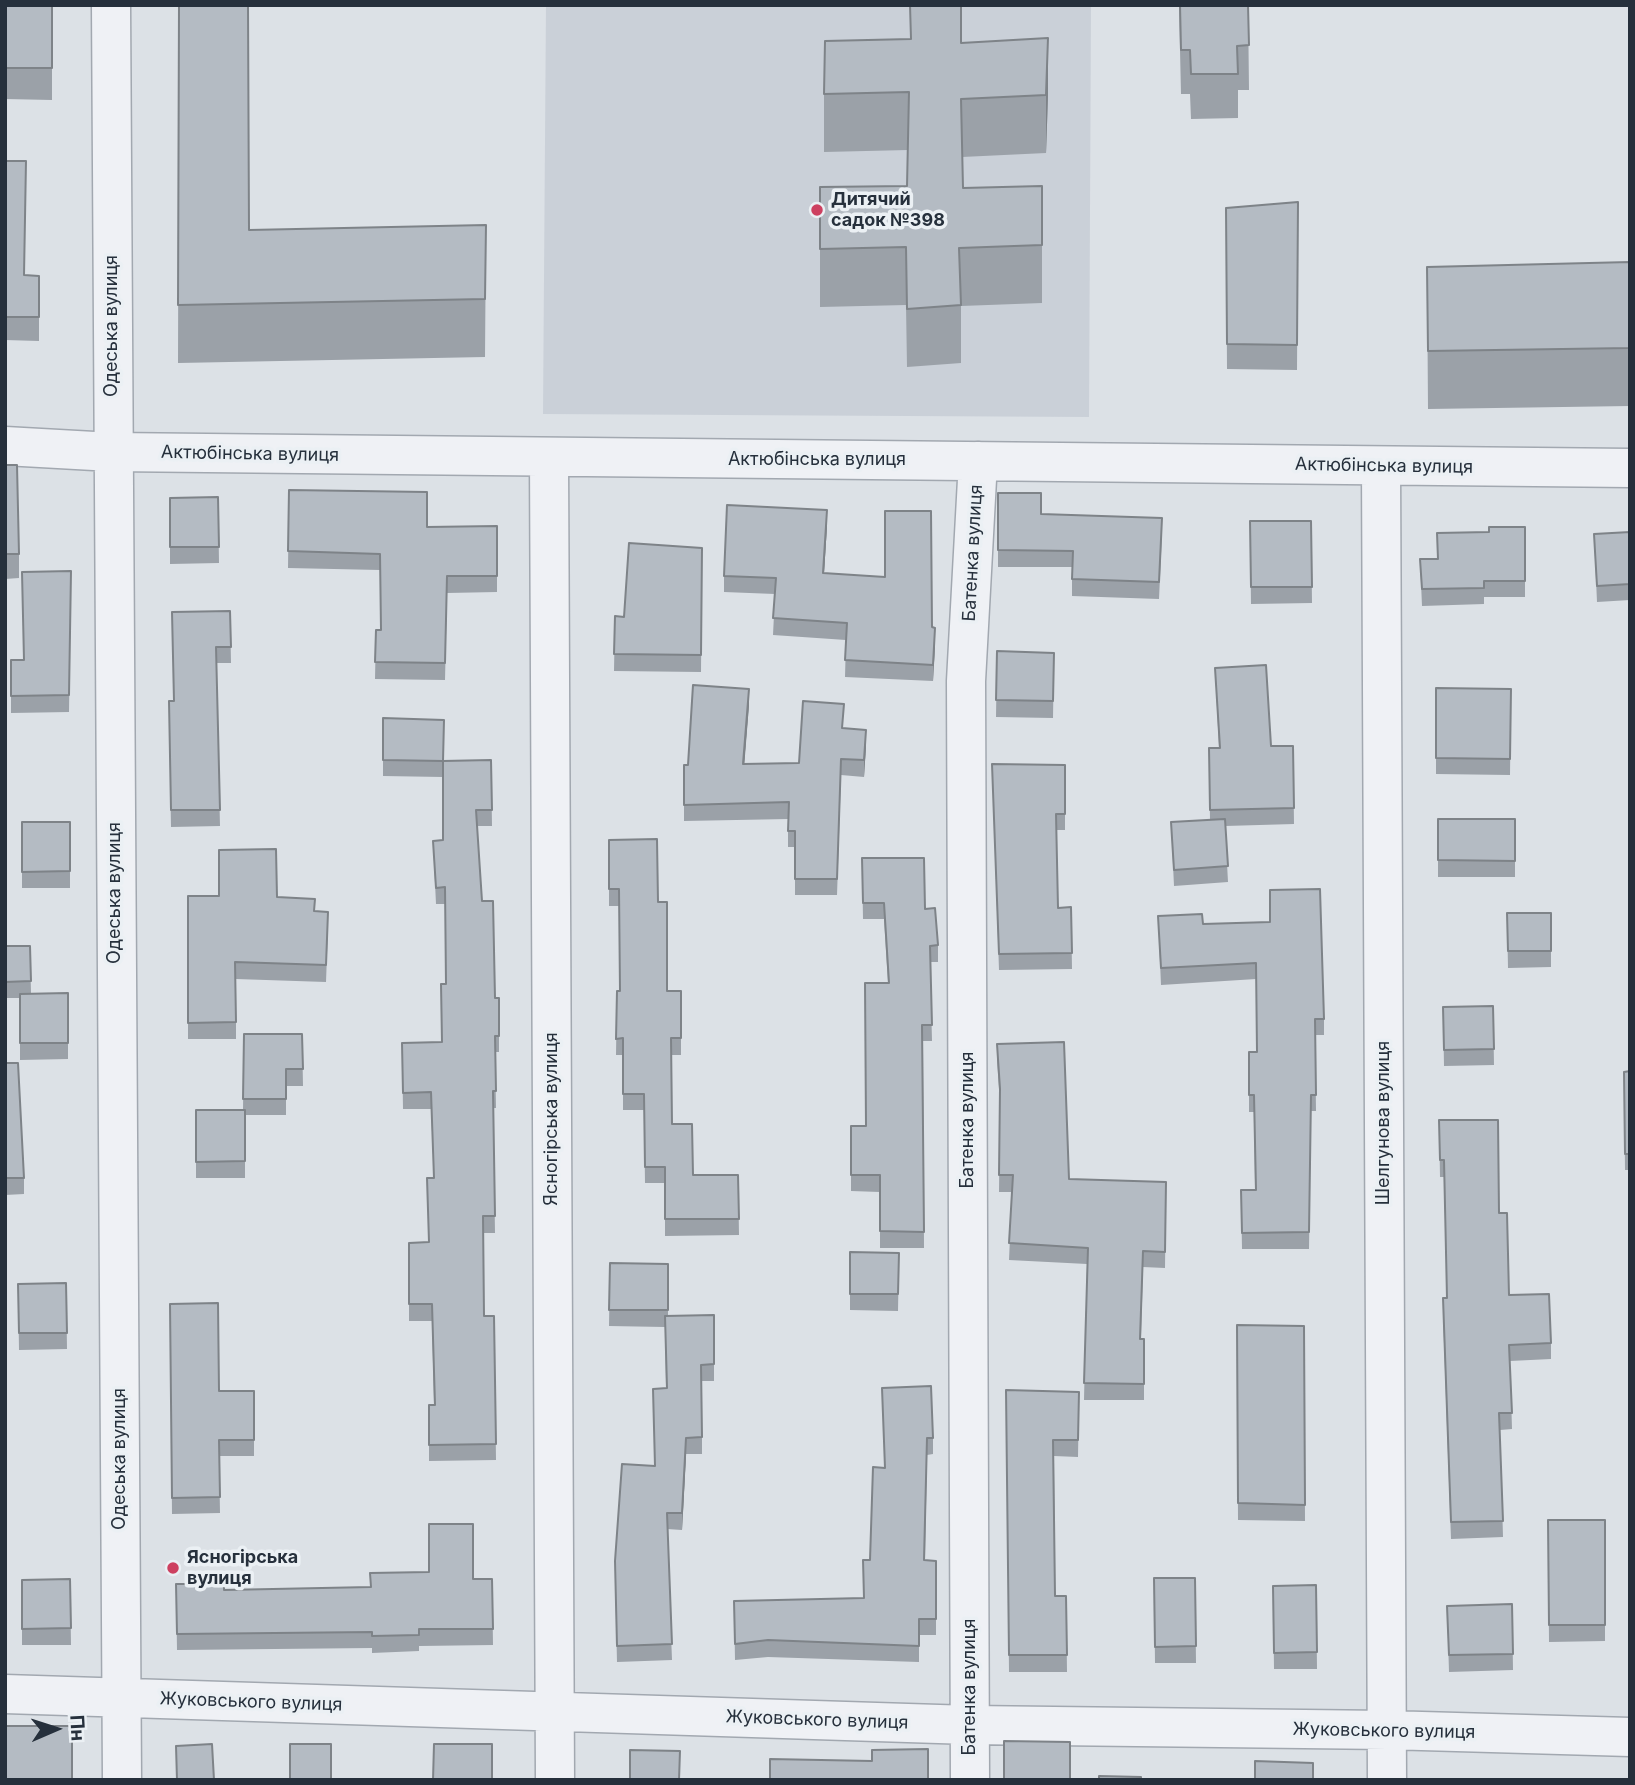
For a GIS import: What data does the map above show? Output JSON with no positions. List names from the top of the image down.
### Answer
{
  "streets": {
    "street": [
      "Одеська вулиця",
      "Актюбінська вулиця",
      "Батенка вулиця",
      "Ясногірська вулиця",
      "Шелгунова вулиця",
      "Жуковського вулиця"
    ]
  },
  "crossings": [
    ["Одеська вулиця", "Актюбінська вулиця"],
    ["Одеська вулиця", "Жуковського вулиця"],
    ["Актюбінська вулиця", "Батенка вулиця"],
    ["Актюбінська вулиця", "Ясногірська вулиця"],
    ["Актюбінська вулиця", "Шелгунова вулиця"],
    ["Батенка вулиця", "Жуковського вулиця"],
    ["Ясногірська вулиця", "Жуковського вулиця"],
    ["Шелгунова вулиця", "Жуковського вулиця"]
  ],
  "places": ["Дитячий садок №398", "Ясногірська вулиця"],
  "north": "right"
}
